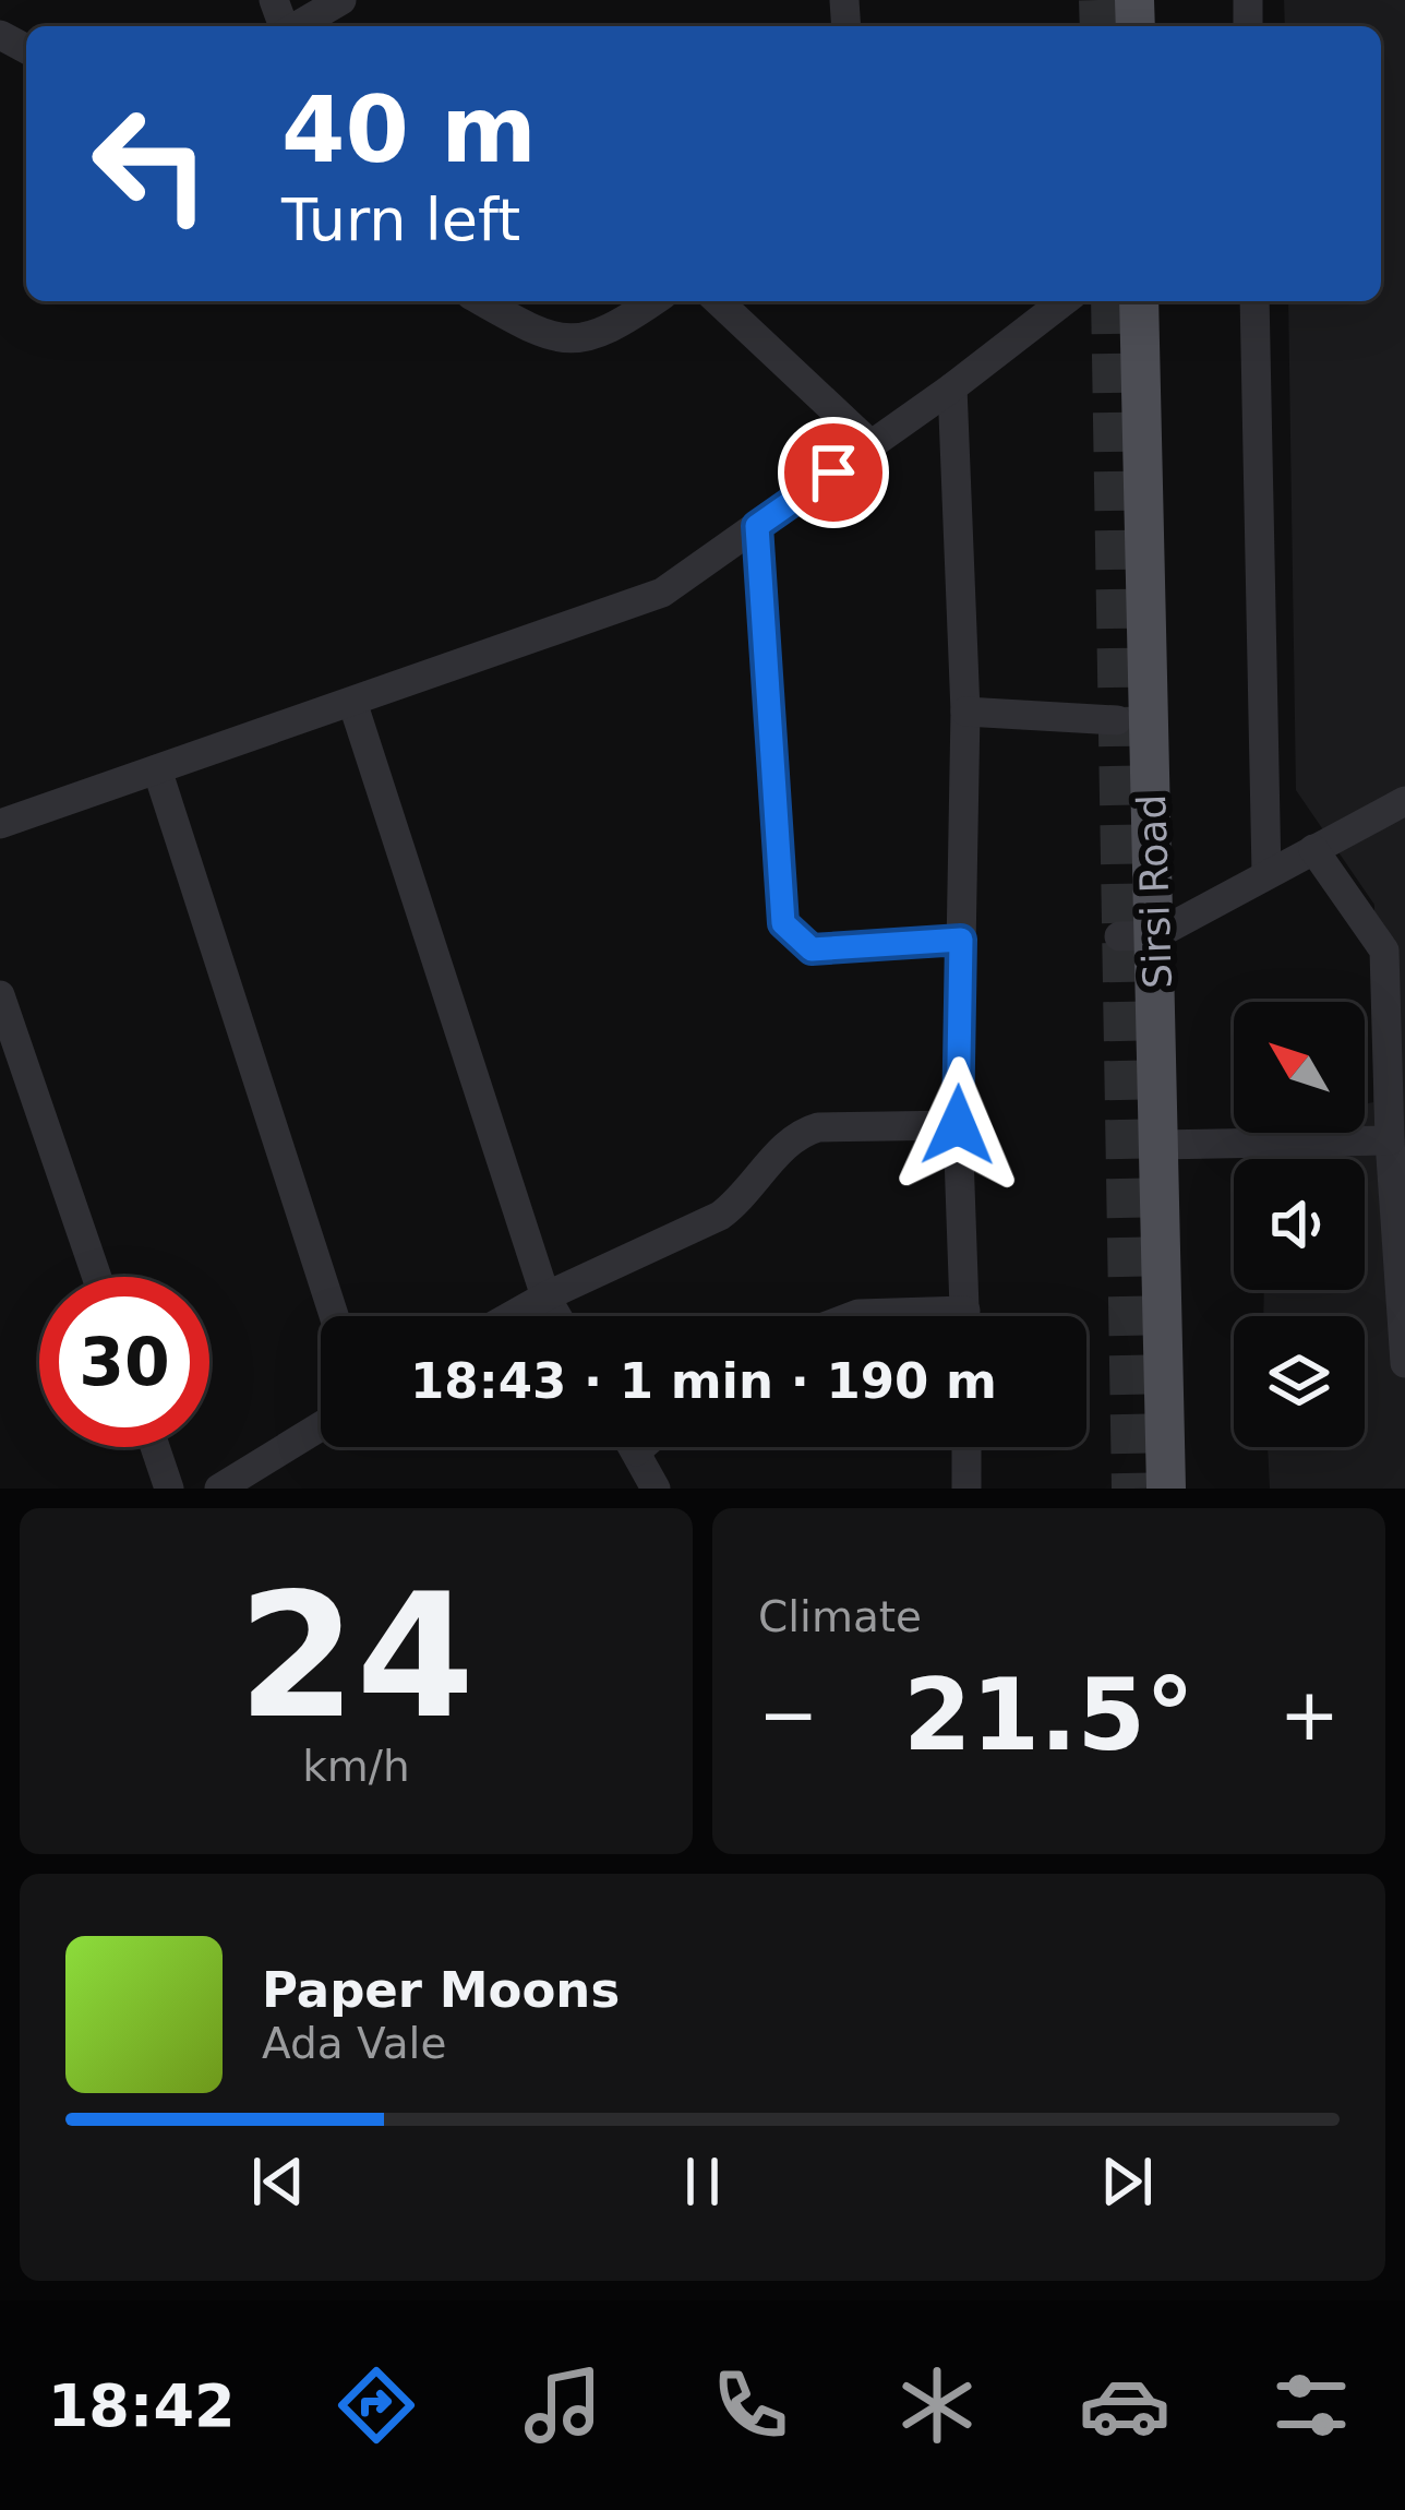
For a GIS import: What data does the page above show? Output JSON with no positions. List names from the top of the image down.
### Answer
{
  "streets": {
    "main road": ["Sirsi Road"]
  },
  "north": "top left",
  "page": {
    "turn": ["40 m", "Turn left"],
    "limit": "30",
    "trip": "18:43 · 1 min · 190 m",
    "tile": [
      ["24", "km/h"],
      "Climate"
    ],
    "heat": ["−", "21.5°", "+"],
    "song": ["Paper Moons", "Ada Vale"],
    "tabs": "18:42"
  }
}
